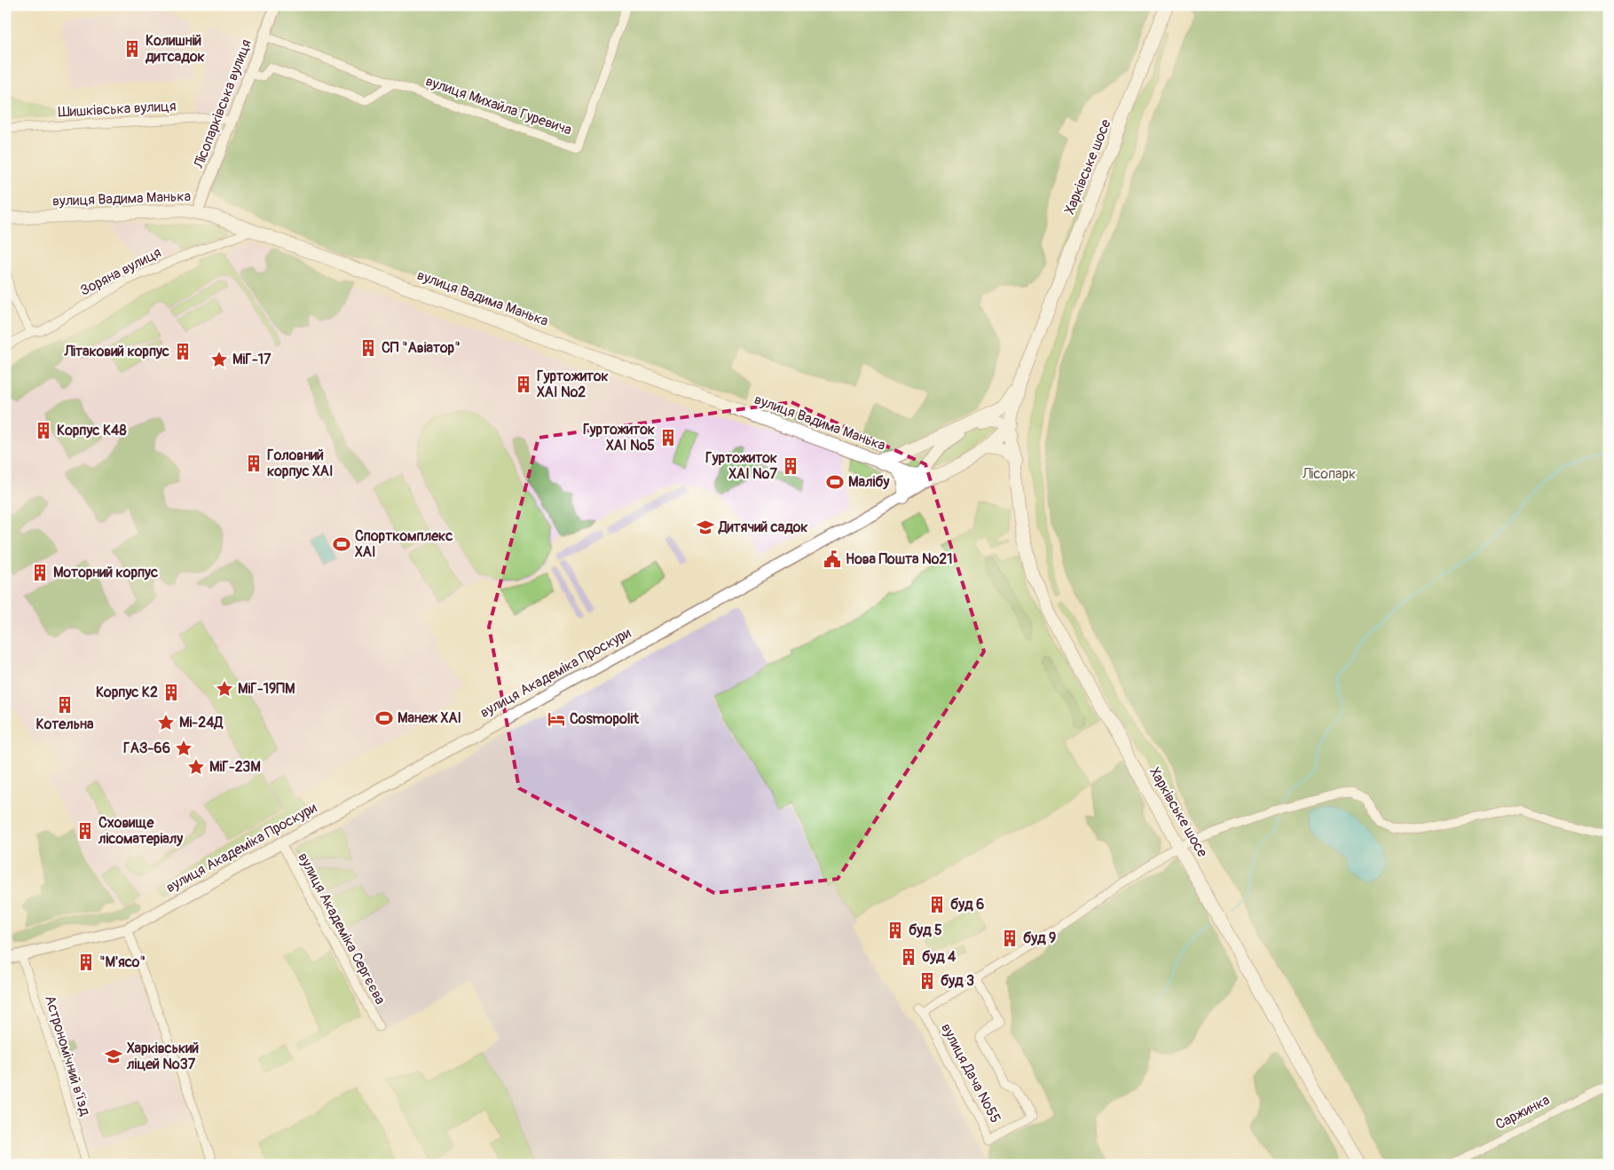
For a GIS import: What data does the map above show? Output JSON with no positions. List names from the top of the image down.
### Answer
{
  "streets": {
    "main road": ["Харківське шосе", "вулиця Вадима Манька", "вулиця Академіка Проскури"],
    "street": [
      "Лісопарківська вулиця",
      "вулиця Михайла Гуревича",
      "Шишківська вулиця",
      "Зоряна вулиця",
      "вулиця Академіка Сергєєва",
      "Астрономічний в'їзд",
      "вулиця Дача №55",
      "Саржинка"
    ]
  },
  "crossings": [
    ["Лісопарківська вулиця", "вулиця Михайла Гуревича"],
    ["Лісопарківська вулиця", "Шишківська вулиця"],
    ["Лісопарківська вулиця", "вулиця Вадима Манька"],
    ["Харківське шосе", "вулиця Академіка Проскури"],
    ["Харківське шосе", "вулиця Дача №55"],
    ["вулиця Вадима Манька", "Зоряна вулиця"],
    ["вулиця Вадима Манька", "вулиця Академіка Проскури"],
    ["вулиця Академіка Проскури", "вулиця Академіка Сергєєва"],
    ["вулиця Академіка Проскури", "Астрономічний в'їзд"]
  ],
  "parks": ["Лісопарк"],
  "places": {
    "building": [
      "Колишній дитсадок",
      "СП \"Авіатор\"",
      "Літаковий корпус",
      "Гуртожиток ХАІ №2",
      "Корпус К48",
      "Гуртожиток ХАІ №5",
      "Головний корпус ХАІ",
      "Гуртожиток ХАІ №7",
      "Моторний корпус",
      "Корпус К2",
      "Котельна",
      "Сховище лісоматеріалу",
      "буд 6",
      "буд 5",
      "буд 9",
      "буд 4",
      "\"М'ясо\"",
      "буд 3"
    ],
    "place": [
      "МіГ-17",
      "МіГ-19ПМ",
      "Мі-24Д",
      "ГАЗ-66",
      "МіГ-23М"
    ],
    "sports": ["Малібу", "Спорткомплекс ХАІ", "Манеж ХАІ"],
    "school or university": ["Дитячий садок", "Харківський ліцей №37"],
    "public building": ["Нова Пошта №21"],
    "hotel": ["Cosmopolit"]
  }
}
